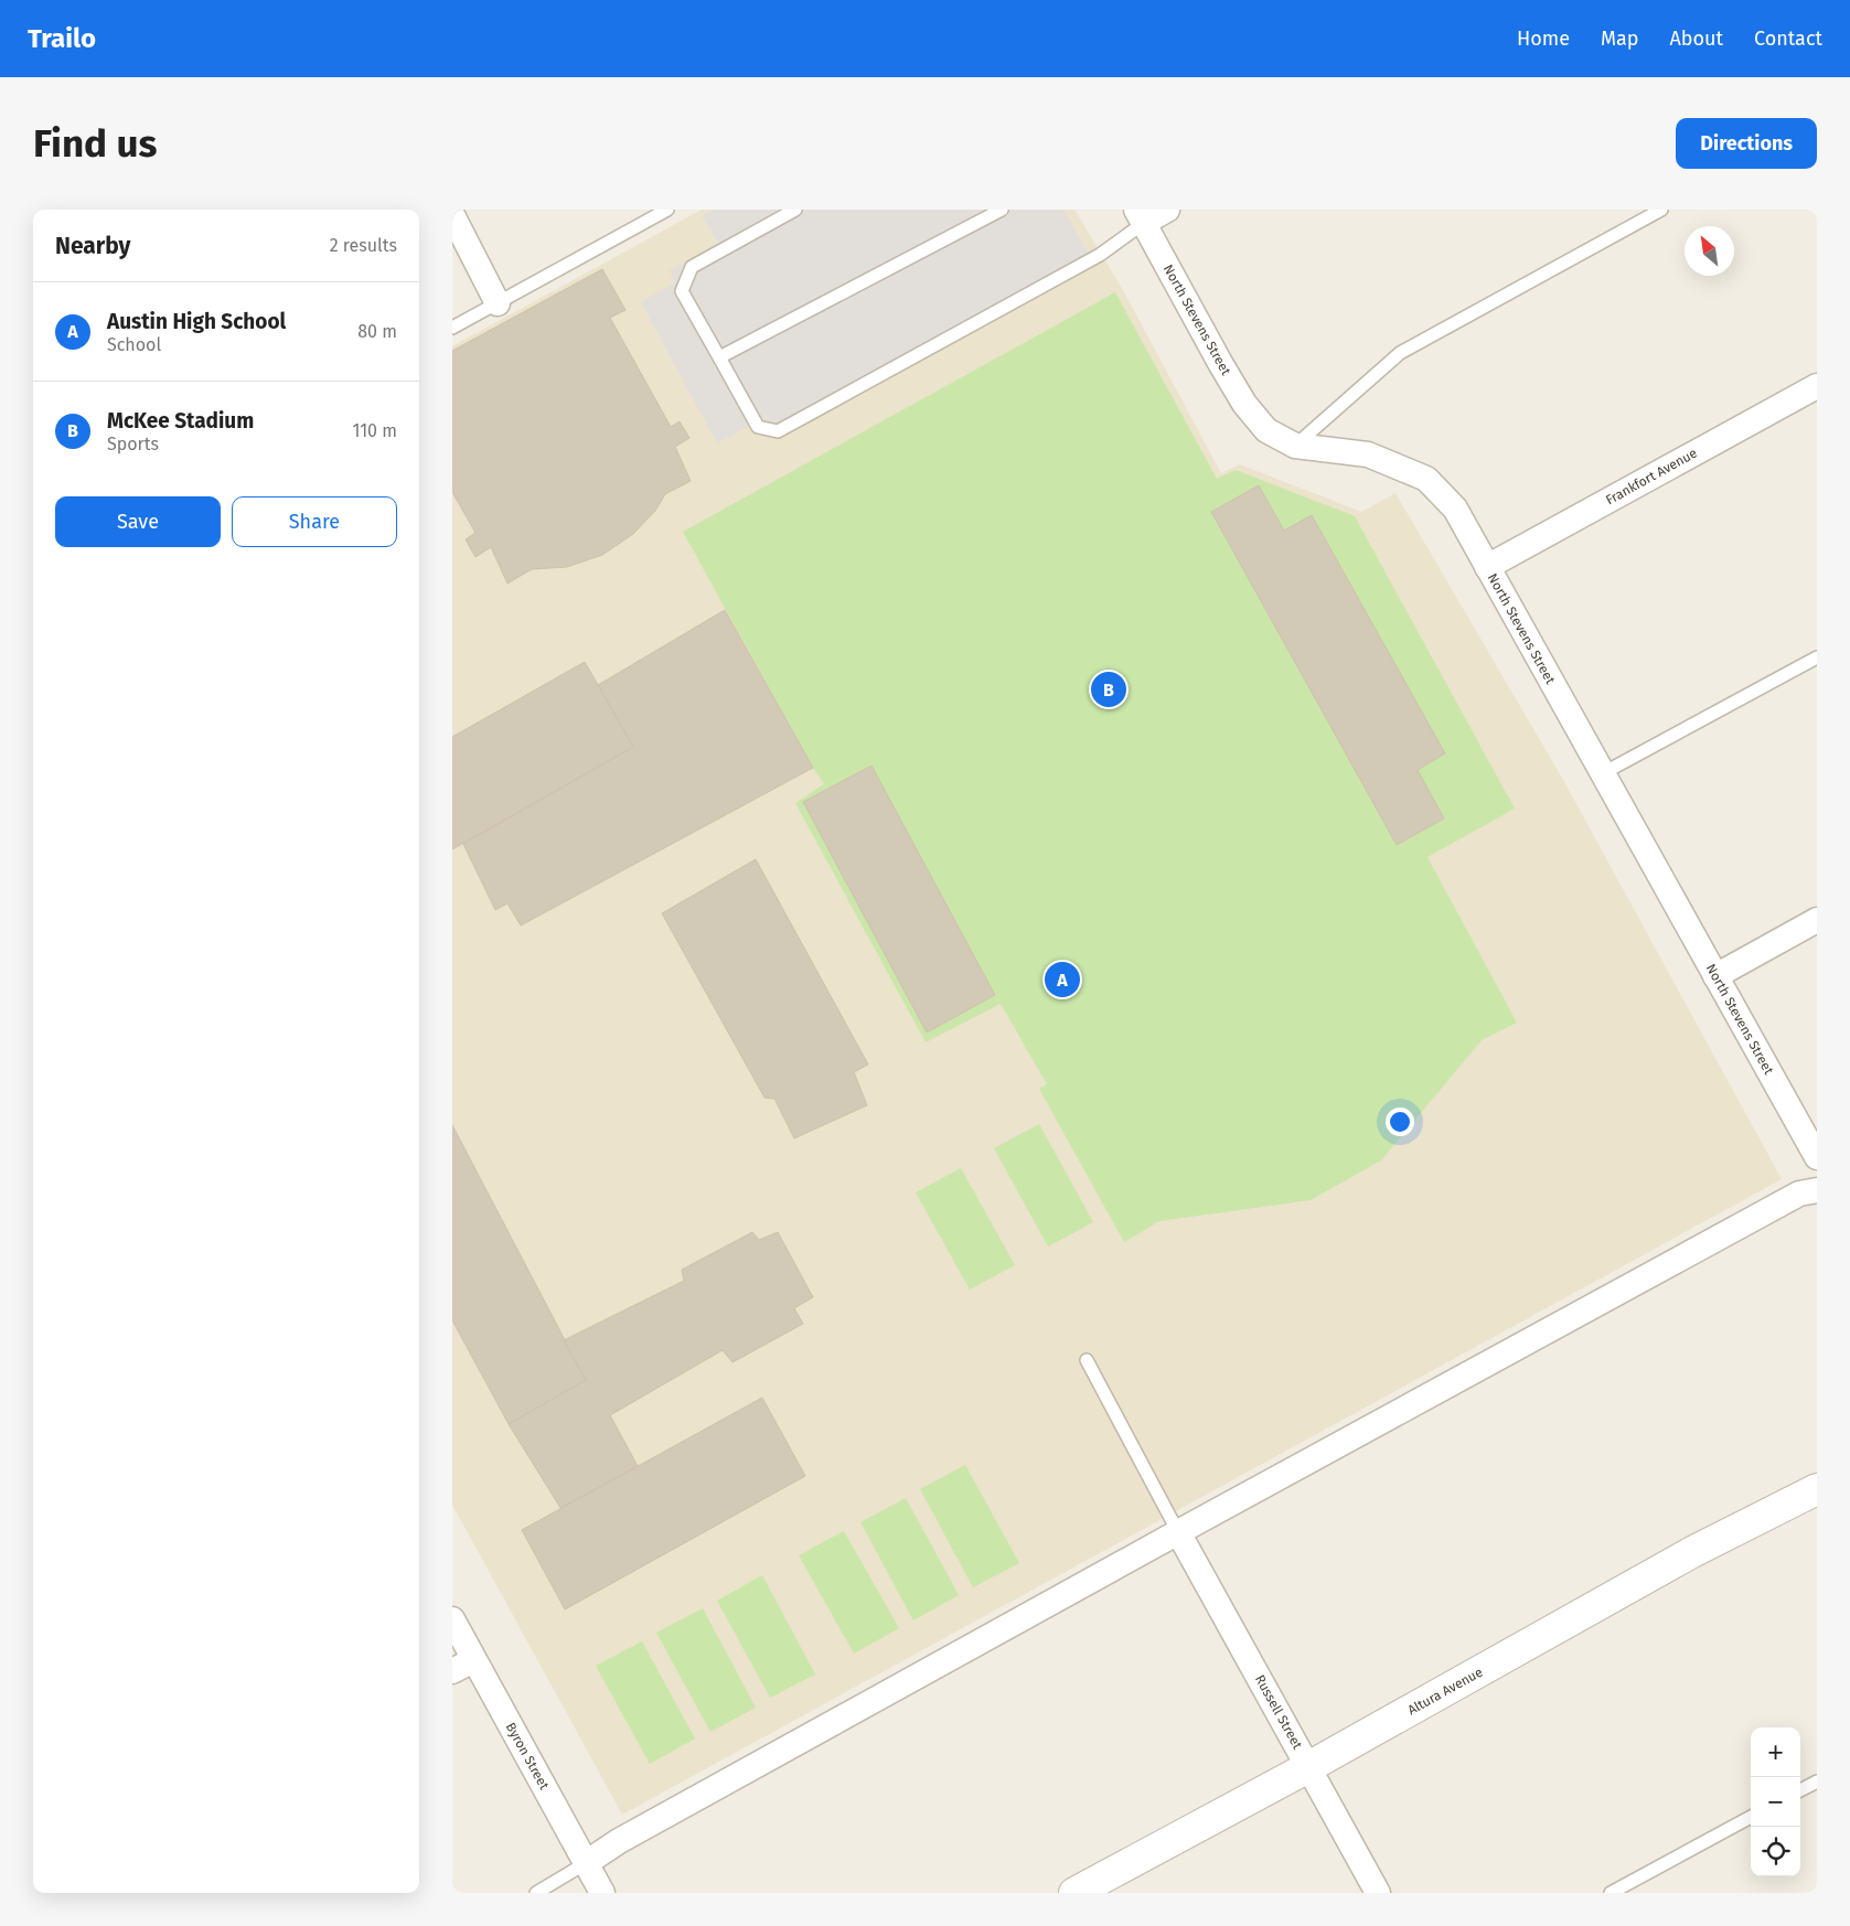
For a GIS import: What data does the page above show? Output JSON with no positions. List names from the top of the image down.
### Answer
{
  "streets": {
    "street": [
      "North Stevens Street",
      "Frankfort Avenue",
      "Altura Avenue",
      "Russell Street",
      "Byron Street"
    ]
  },
  "crossings": [
    ["North Stevens Street", "Frankfort Avenue"],
    ["Altura Avenue", "Russell Street"]
  ],
  "north": "top left",
  "page": {
    "header": "Trailo",
    "nav": [
      "Home",
      "Map",
      "About",
      "Contact"
    ],
    "buttons": [
      "Directions",
      ["Save", "Share"]
    ],
    "title": "Find us",
    "heading": ["Nearby", "2 results"],
    "list": [
      {
        "mark": "A",
        "name": "Austin High School",
        "note": "School",
        "value": "80 m"
      },
      {
        "mark": "B",
        "name": "McKee Stadium",
        "note": "Sports",
        "value": "110 m"
      }
    ],
    "pins": ["B", "A"],
    "map_buttons": ["+", "−"]
  }
}
